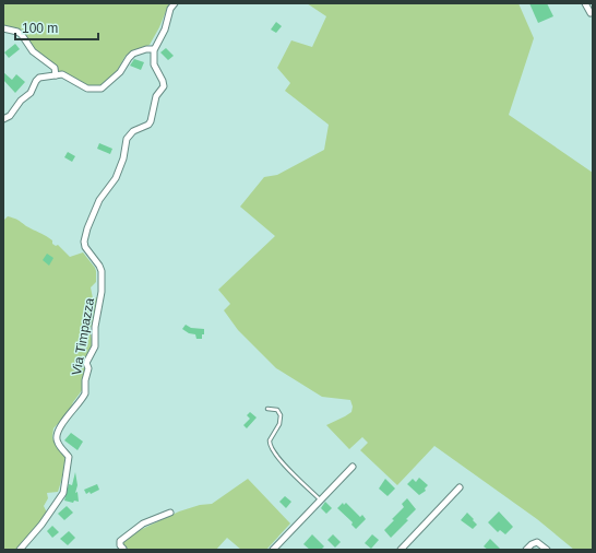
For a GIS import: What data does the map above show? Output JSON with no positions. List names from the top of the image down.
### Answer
{
  "streets": {
    "street": ["Via Timpazza"]
  },
  "scale_bar": "100 m"
}
